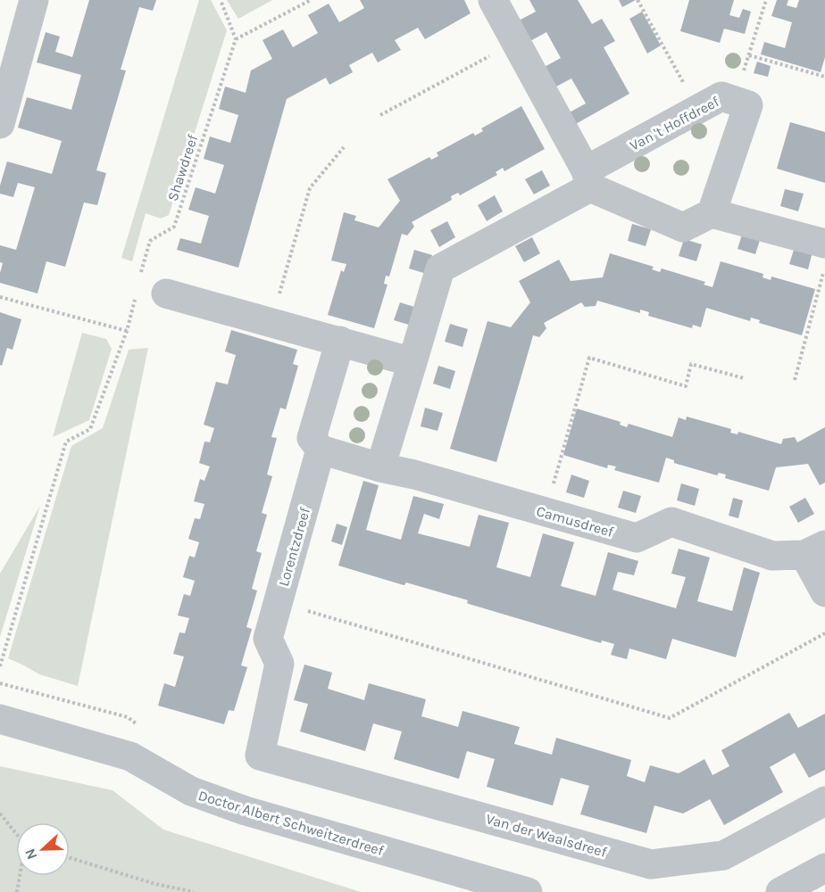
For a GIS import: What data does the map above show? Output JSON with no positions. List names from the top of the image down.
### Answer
{
  "streets": {
    "street": [
      "Van 't Hoffdreef",
      "Camusdreef",
      "Lorentzdreef",
      "Doctor Albert Schweitzerdreef",
      "Van der Waalsdreef"
    ],
    "path": ["Shawdreef"]
  },
  "crossings": [
    ["Camusdreef", "Lorentzdreef"],
    ["Lorentzdreef", "Van der Waalsdreef"]
  ],
  "north": "left"
}
